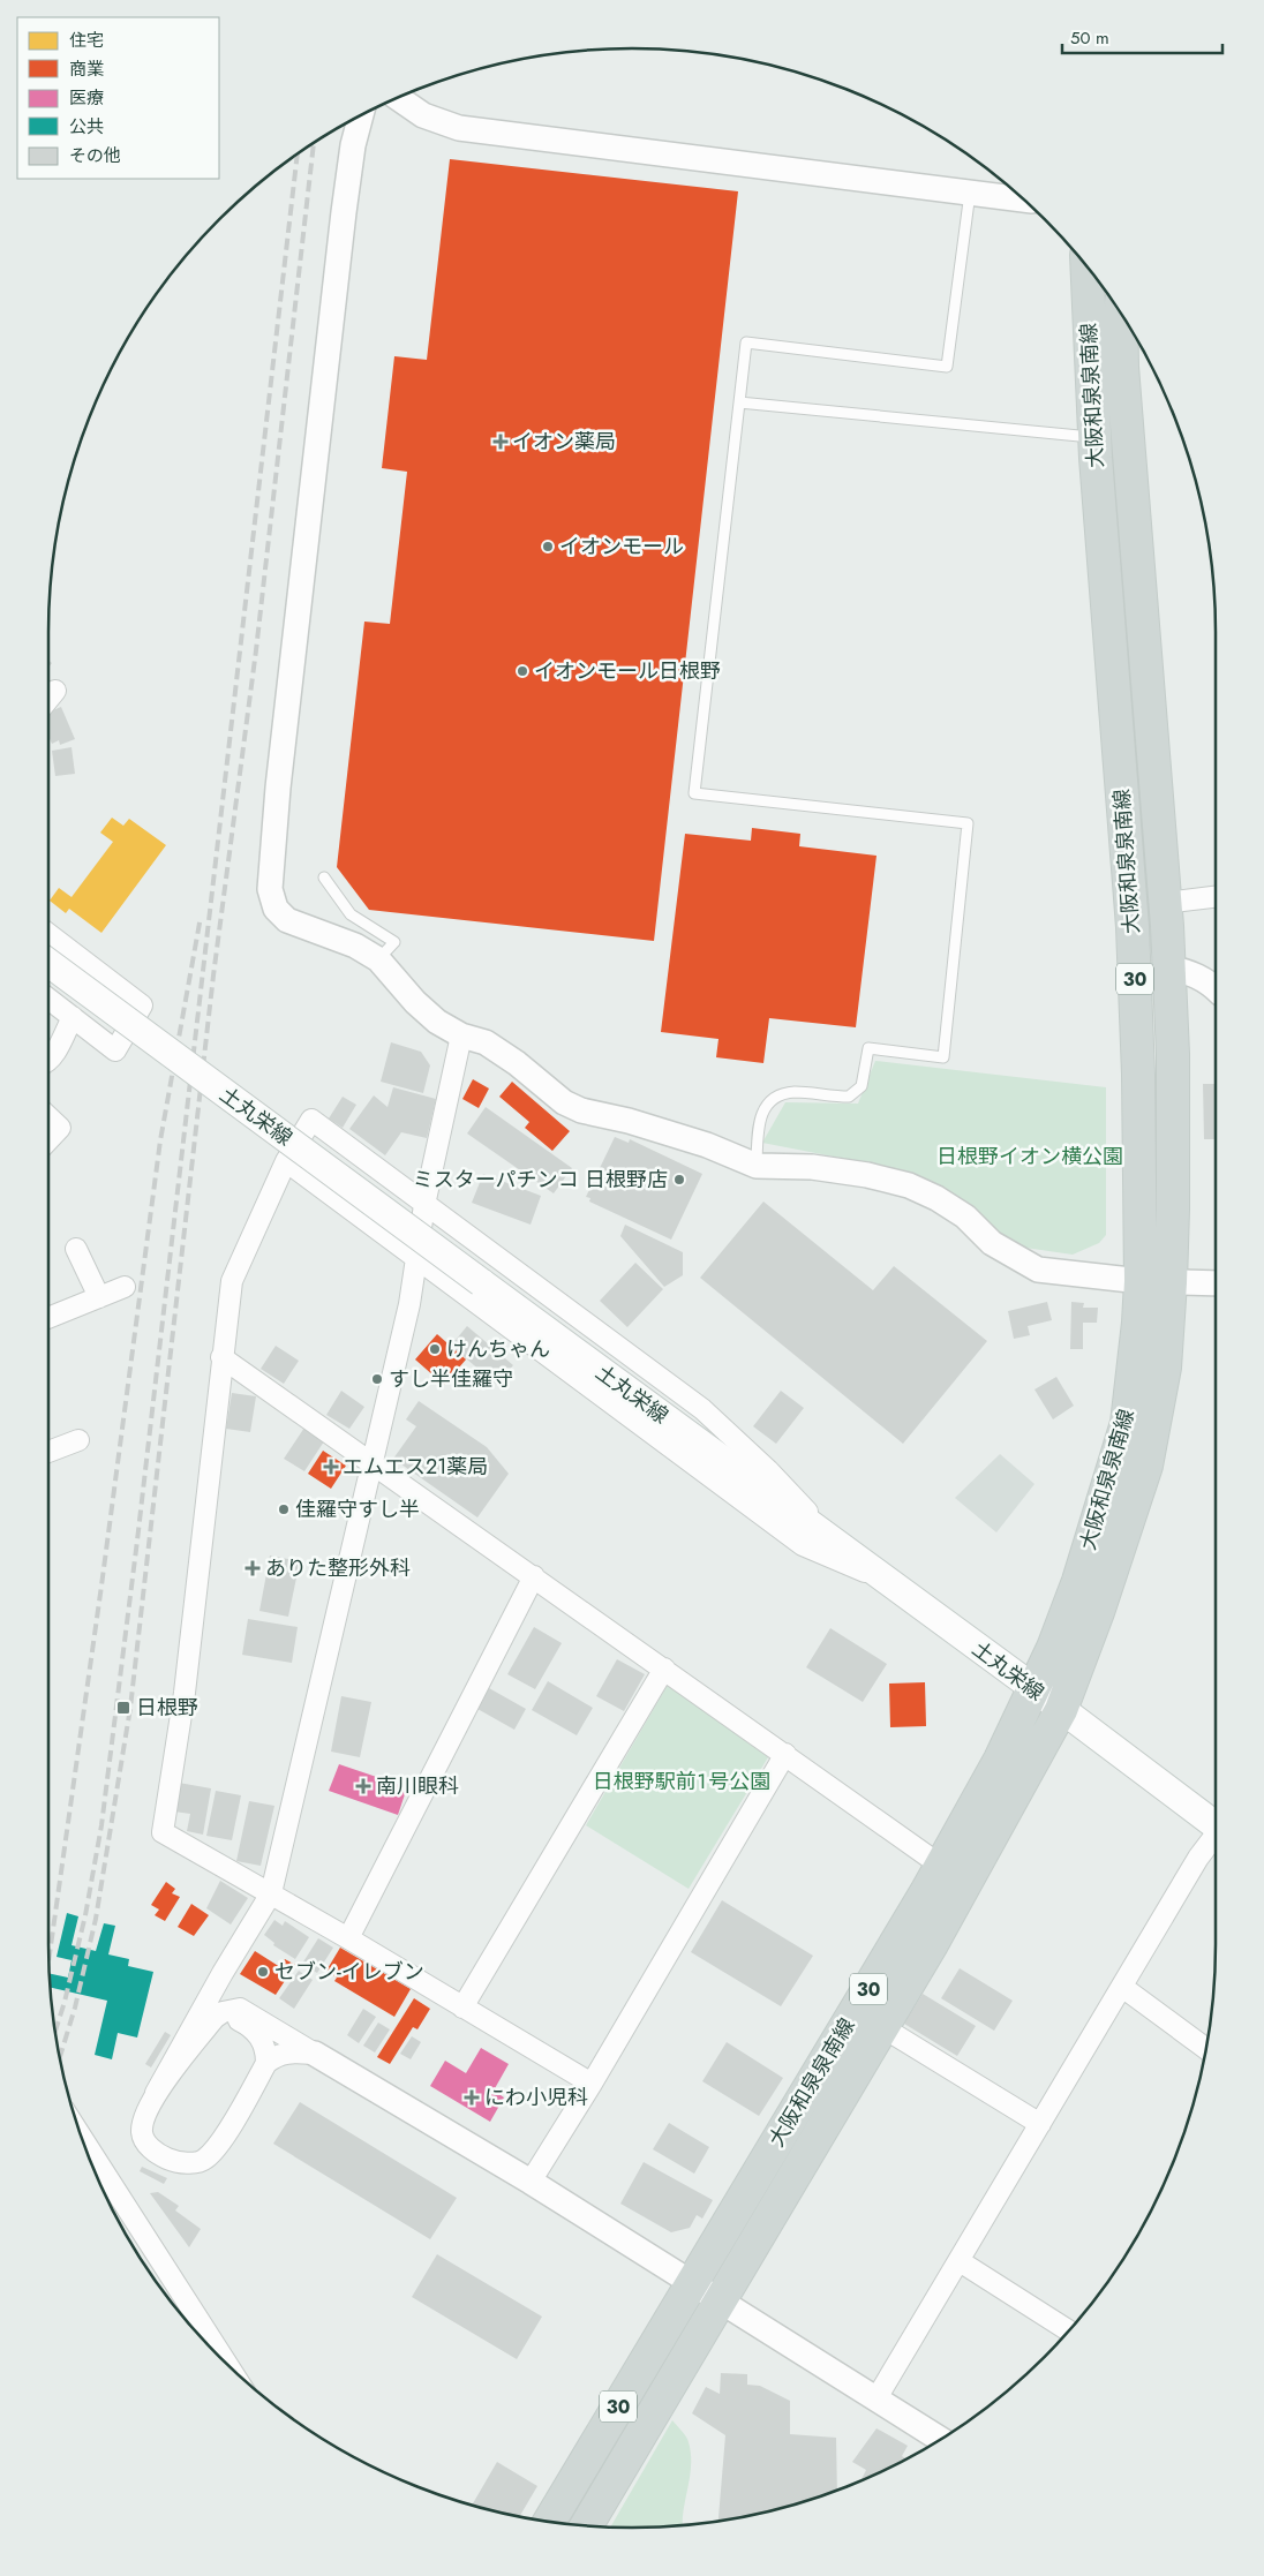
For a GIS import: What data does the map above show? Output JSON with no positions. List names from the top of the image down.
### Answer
{
  "streets": {
    "main road": ["大阪和泉泉南線", "30", "土丸栄線"]
  },
  "crossings": [
    ["大阪和泉泉南線", "土丸栄線"]
  ],
  "parks": ["日根野イオン横公園", "日根野駅前１号公園"],
  "places": {
    "health": [
      "イオン薬局",
      "エムエス21薬局",
      "ありた整形外科",
      "南川眼科",
      "にわ小児科"
    ],
    "other": [
      "イオンモール",
      "イオンモール日根野",
      "ミスターパチンコ 日根野店",
      "けんちゃん",
      "すし半佳羅守",
      "佳羅守すし半",
      "セブン-イレブン"
    ],
    "transit": ["日根野"]
  },
  "legend": [
    "住宅",
    "商業",
    "医療",
    "公共",
    "その他"
  ],
  "scale_bar": "50 m"
}
